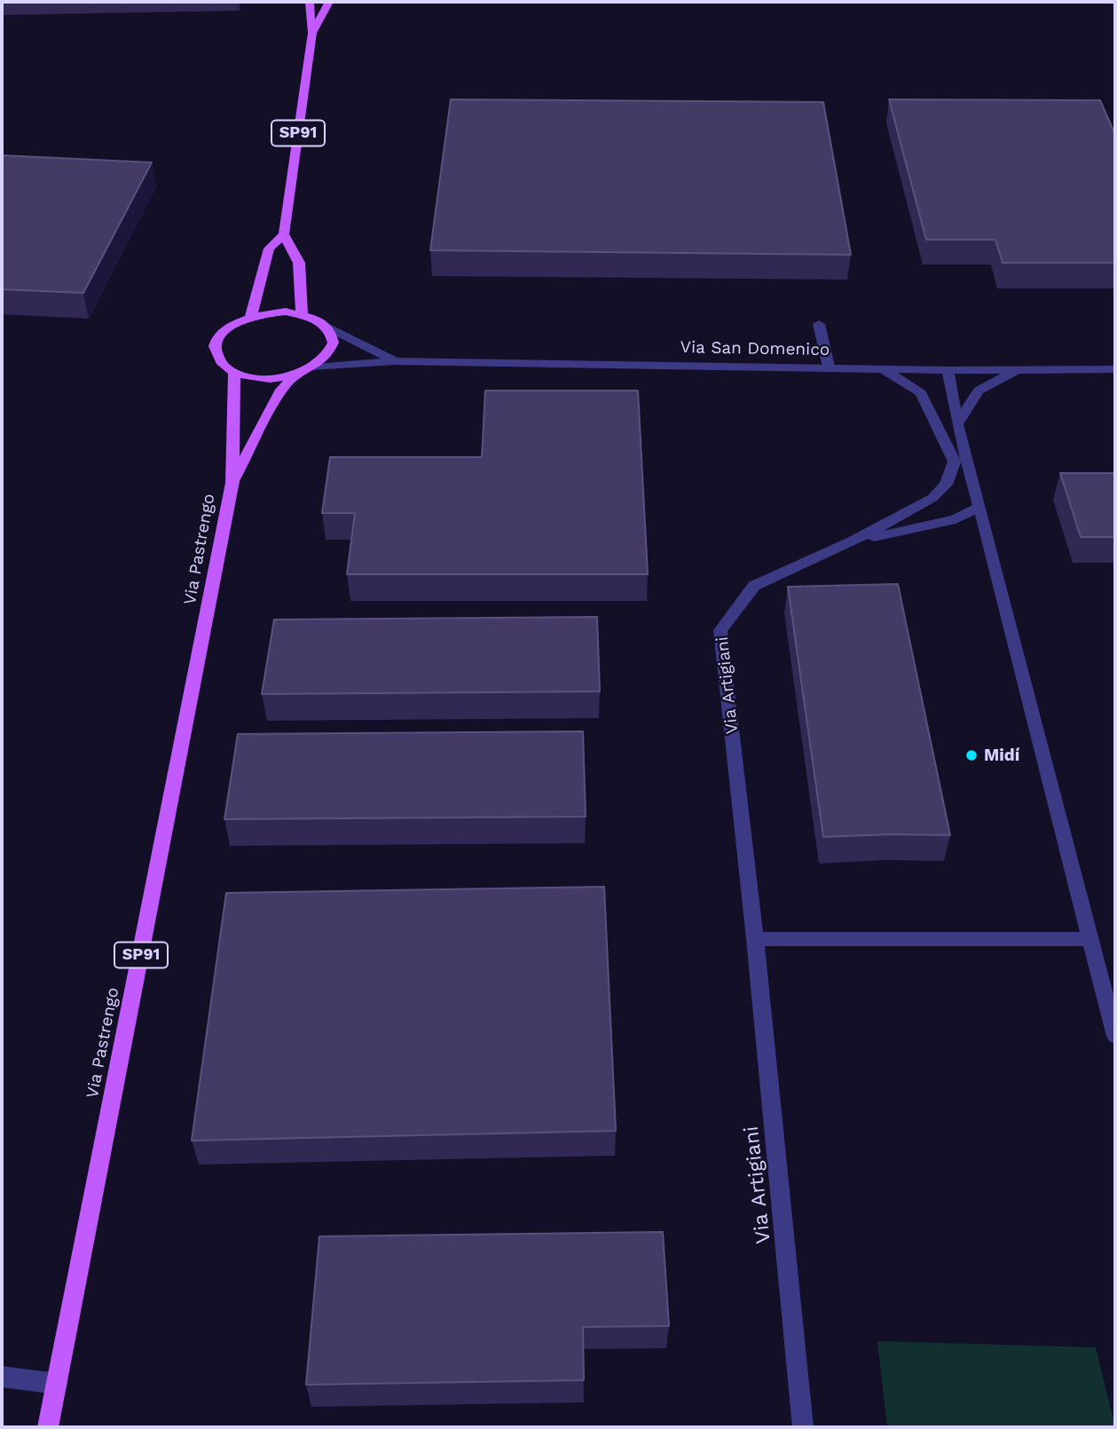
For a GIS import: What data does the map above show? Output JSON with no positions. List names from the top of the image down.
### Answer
{
  "streets": {
    "main road": ["SP91", "Via Pastrengo"],
    "street": ["Via San Domenico", "Via Artigiani"]
  },
  "crossings": [
    ["Via San Domenico", "Via Pastrengo"],
    ["Via San Domenico", "Via Artigiani"]
  ],
  "places": ["Midí"]
}
